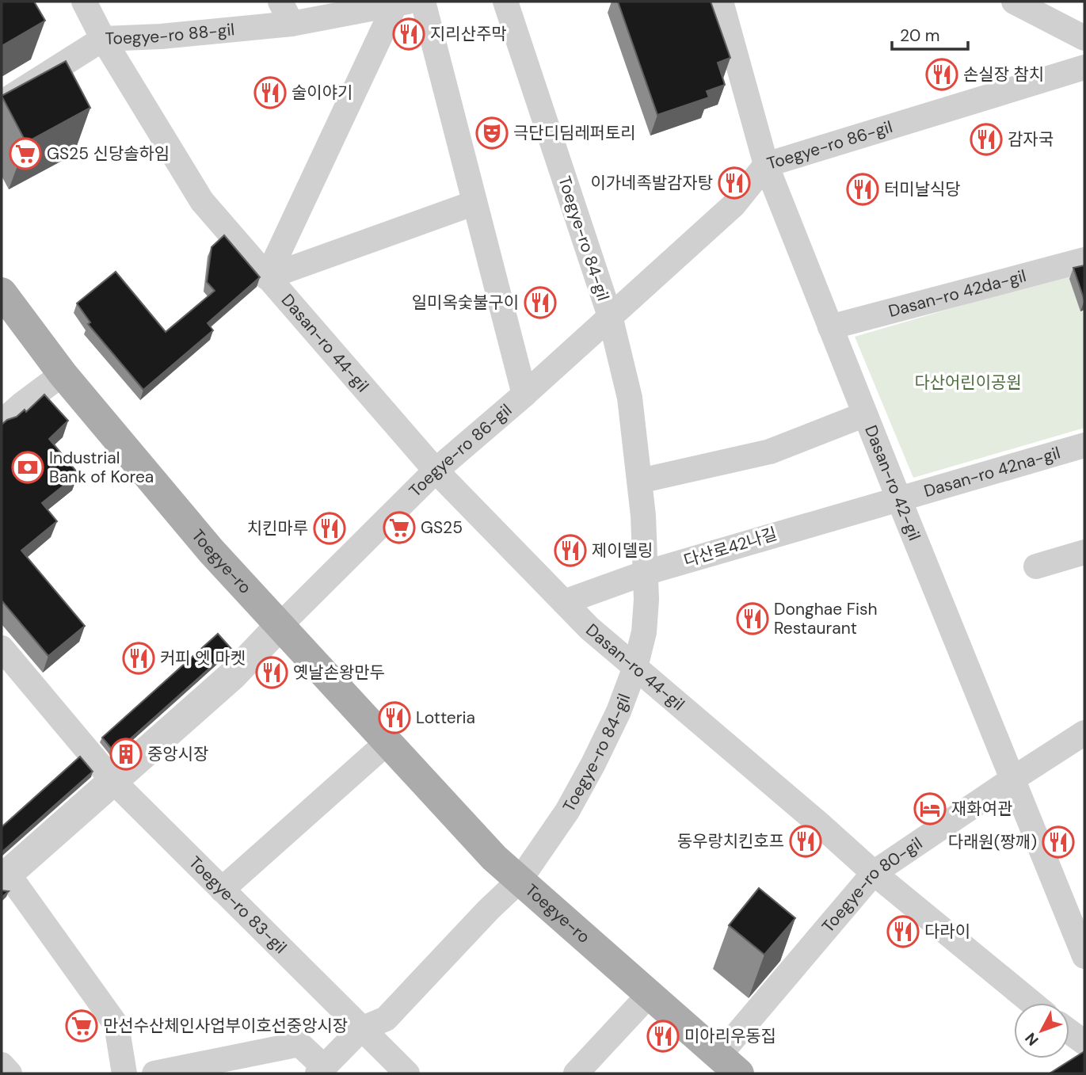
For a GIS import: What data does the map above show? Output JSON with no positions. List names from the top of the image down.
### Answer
{
  "streets": {
    "main road": ["Toegye-ro"],
    "street": [
      "Toegye-ro 88-gil",
      "Toegye-ro 86-gil",
      "Toegye-ro 84-gil",
      "Dasan-ro 42da-gil",
      "Dasan-ro 44-gil",
      "Dasan-ro 42na-gil",
      "Dasan-ro 42-gil",
      "다산로42나길",
      "Toegye-ro 80-gil",
      "Toegye-ro 83-gil"
    ]
  },
  "crossings": [
    ["Toegye-ro 88-gil", "Dasan-ro 44-gil"],
    ["Toegye-ro 86-gil", "Toegye-ro 84-gil"],
    ["Toegye-ro 86-gil", "Dasan-ro 44-gil"],
    ["Toegye-ro 86-gil", "Dasan-ro 42-gil"],
    ["Toegye-ro 86-gil", "Toegye-ro"],
    ["Toegye-ro 84-gil", "Dasan-ro 44-gil"],
    ["Toegye-ro 84-gil", "다산로42나길"],
    ["Toegye-ro 84-gil", "Toegye-ro"],
    ["Dasan-ro 42da-gil", "Dasan-ro 42-gil"],
    ["Dasan-ro 44-gil", "다산로42나길"],
    ["Dasan-ro 44-gil", "Toegye-ro 80-gil"],
    ["Dasan-ro 42na-gil", "Dasan-ro 42-gil"],
    ["Dasan-ro 42na-gil", "다산로42나길"],
    ["Dasan-ro 42-gil", "다산로42나길"],
    ["Dasan-ro 42-gil", "Toegye-ro 80-gil"],
    ["Toegye-ro", "Toegye-ro 80-gil"]
  ],
  "parks": ["다산어린이공원"],
  "places": {
    "restaurant": [
      "지리산주막",
      "손실장 참치",
      "술이야기",
      "감자국",
      "이가네족발감자탕",
      "터미날식당",
      "일미옥숯불구이",
      "치킨마루",
      "제이델링",
      "Donghae Fish Restaurant",
      "커피 엣 마켓",
      "옛날손왕만두",
      "Lotteria",
      "동우랑치킨호프",
      "다래원(짱깨)",
      "다라이",
      "미아리우동집"
    ],
    "theatre": ["극단디딤레퍼토리"],
    "supermarket": ["GS25 신당솔하임", "GS25", "만선수산체인사업부이호선중앙시장"],
    "bank": ["Industrial Bank of Korea"],
    "building": ["중앙시장"],
    "hotel": ["재화여관"]
  },
  "scale_bar": "20 m",
  "north": "bottom left"
}
